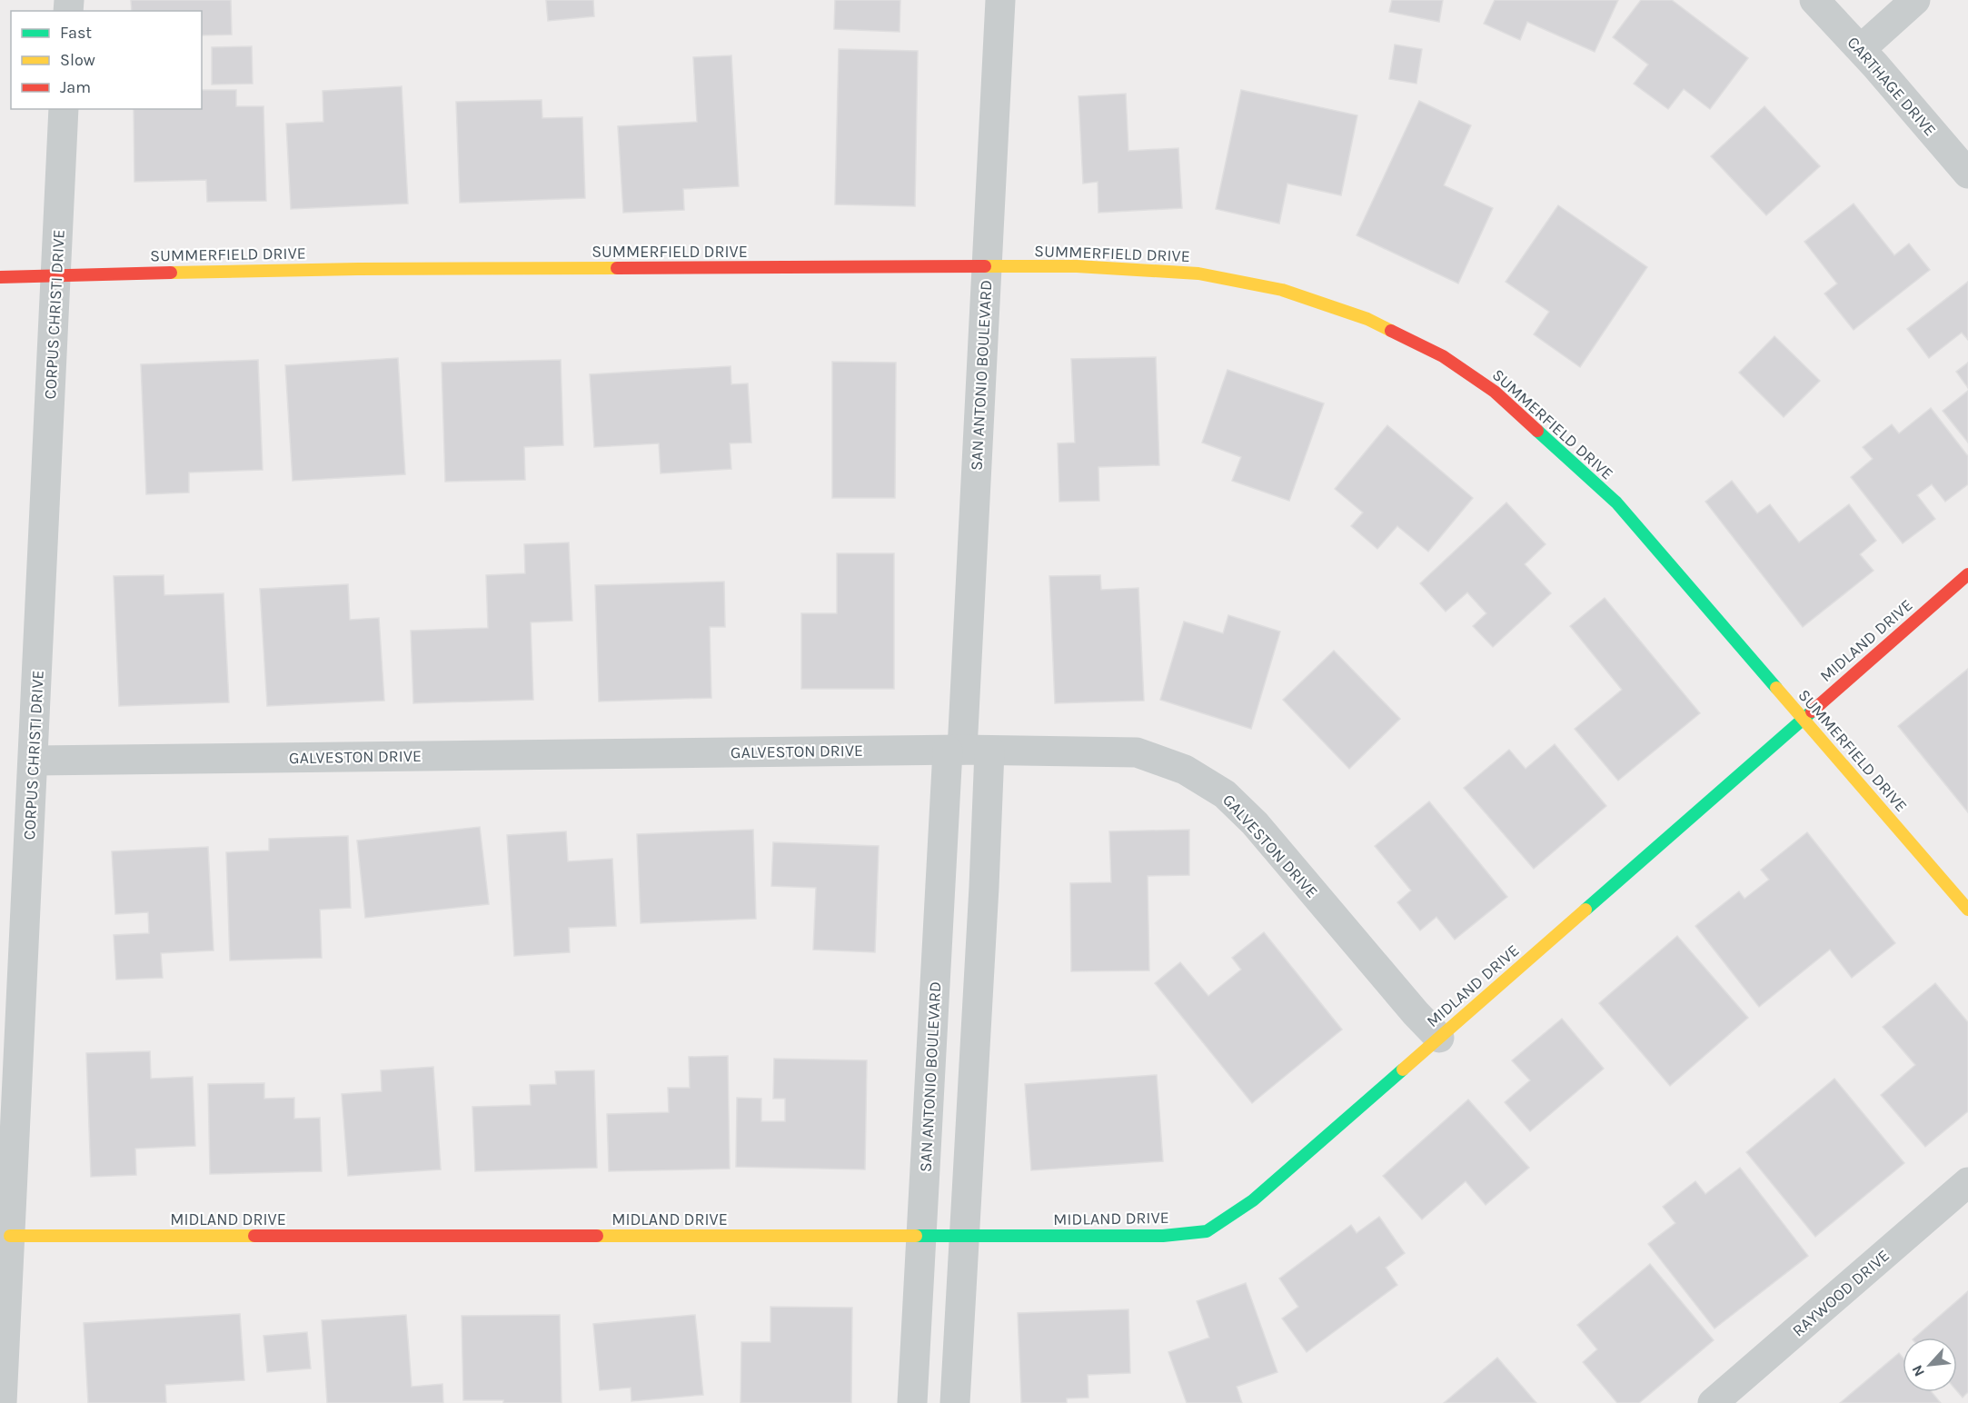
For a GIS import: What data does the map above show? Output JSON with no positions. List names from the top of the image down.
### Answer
{
  "streets": {
    "street": [
      "CARTHAGE DRIVE",
      "SUMMERFIELD DRIVE",
      "CORPUS CHRISTI DRIVE",
      "SAN ANTONIO BOULEVARD",
      "MIDLAND DRIVE",
      "GALVESTON DRIVE",
      "RAYWOOD DRIVE"
    ]
  },
  "crossings": [
    ["SUMMERFIELD DRIVE", "CORPUS CHRISTI DRIVE"],
    ["SUMMERFIELD DRIVE", "SAN ANTONIO BOULEVARD"],
    ["SUMMERFIELD DRIVE", "MIDLAND DRIVE"],
    ["CORPUS CHRISTI DRIVE", "MIDLAND DRIVE"],
    ["CORPUS CHRISTI DRIVE", "GALVESTON DRIVE"],
    ["SAN ANTONIO BOULEVARD", "MIDLAND DRIVE"],
    ["SAN ANTONIO BOULEVARD", "GALVESTON DRIVE"],
    ["MIDLAND DRIVE", "GALVESTON DRIVE"]
  ],
  "legend": ["Fast", "Slow", "Jam"],
  "north": "bottom left"
}
